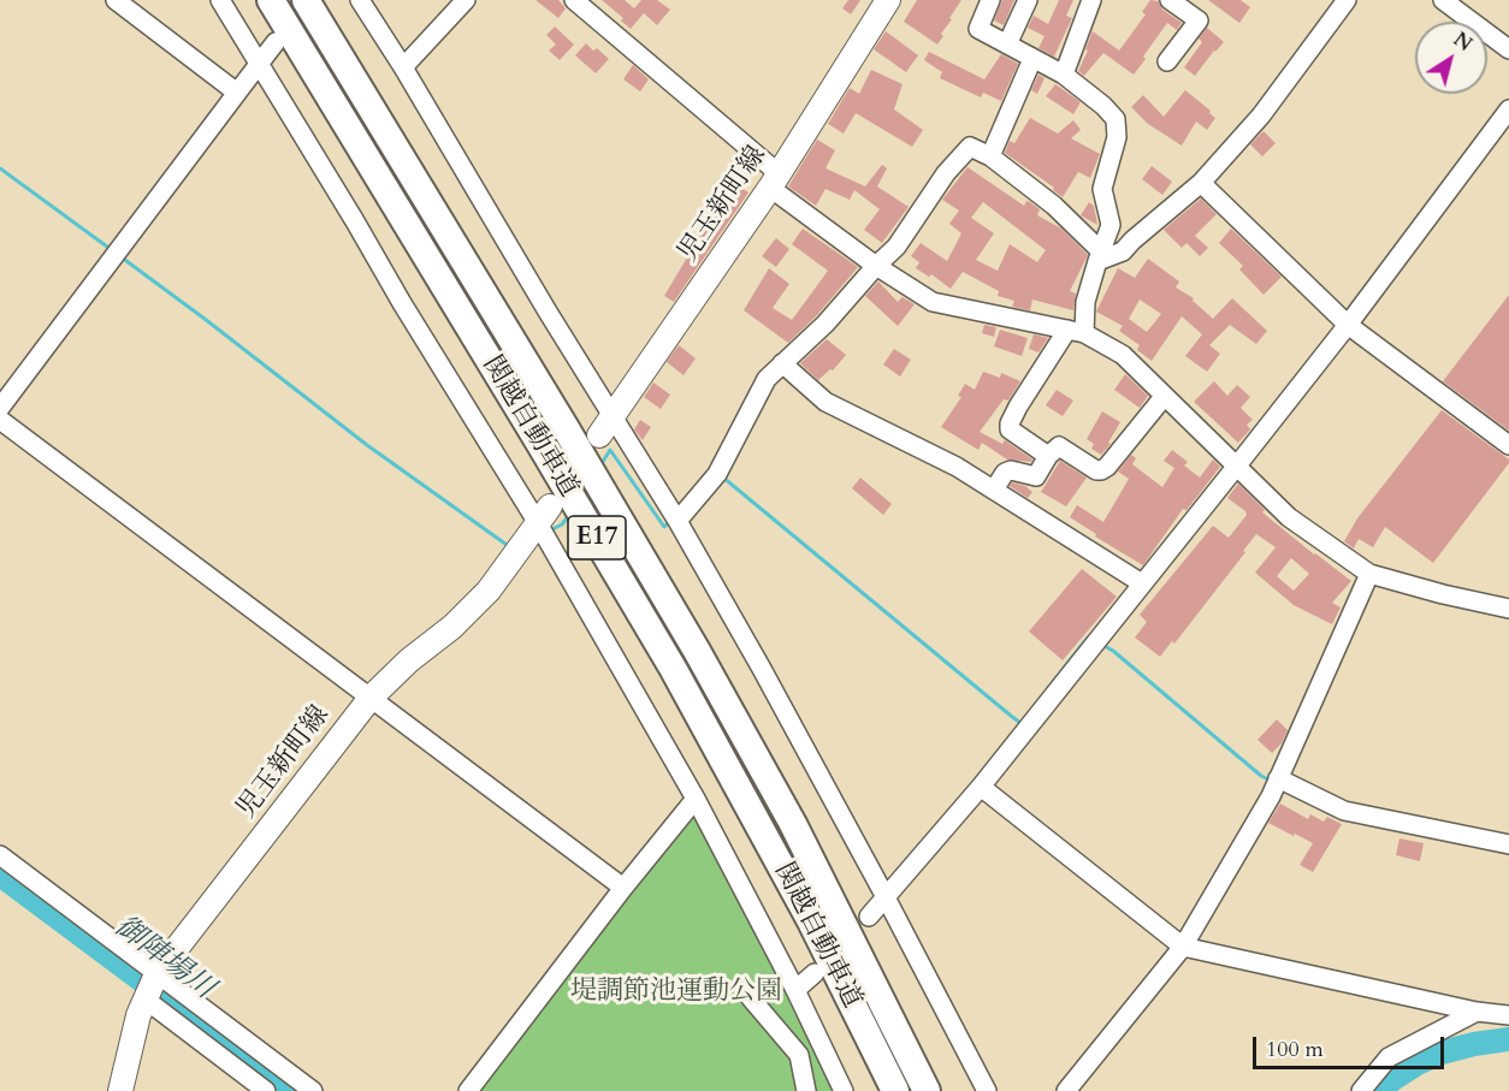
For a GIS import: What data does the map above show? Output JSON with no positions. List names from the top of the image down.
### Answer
{
  "streets": {
    "highway": ["関越自動車道", "E17"],
    "main road": ["児玉新町線"]
  },
  "water": ["御陣場川"],
  "parks": ["堤調節池運動公園"],
  "scale_bar": "100 m",
  "north": "top right"
}
